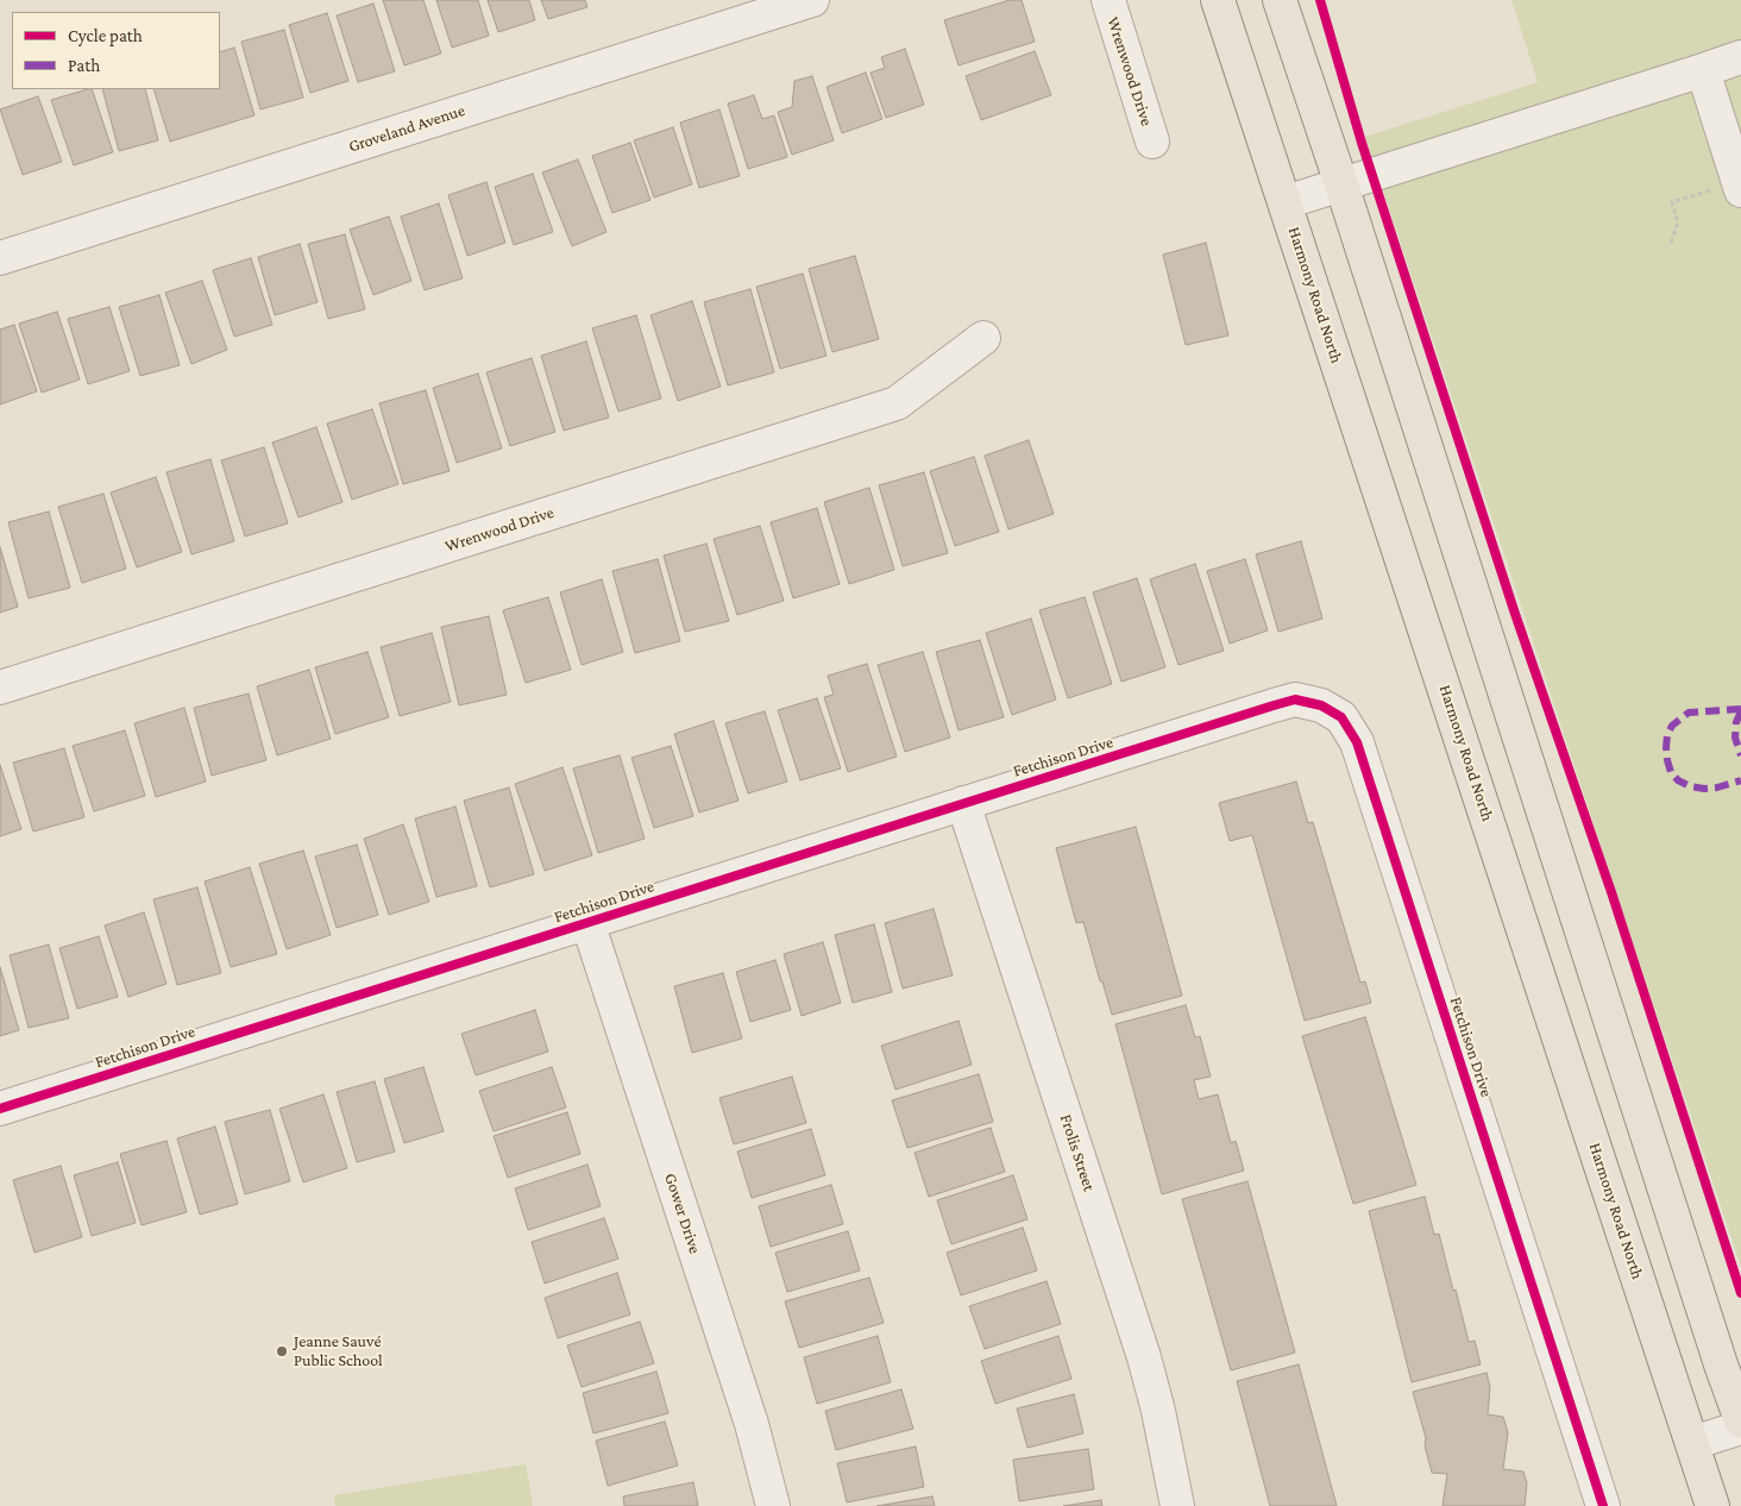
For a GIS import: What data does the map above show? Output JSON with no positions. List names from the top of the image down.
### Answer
{
  "streets": {
    "main road": ["Harmony Road North"],
    "street": [
      "Wrenwood Drive",
      "Groveland Avenue",
      "Fetchison Drive",
      "Frolis Street",
      "Gower Drive"
    ]
  },
  "crossings": [
    ["Fetchison Drive", "Frolis Street"],
    ["Fetchison Drive", "Gower Drive"]
  ],
  "places": ["Jeanne Sauvé Public School"],
  "legend": ["Cycle path", "Path"]
}
